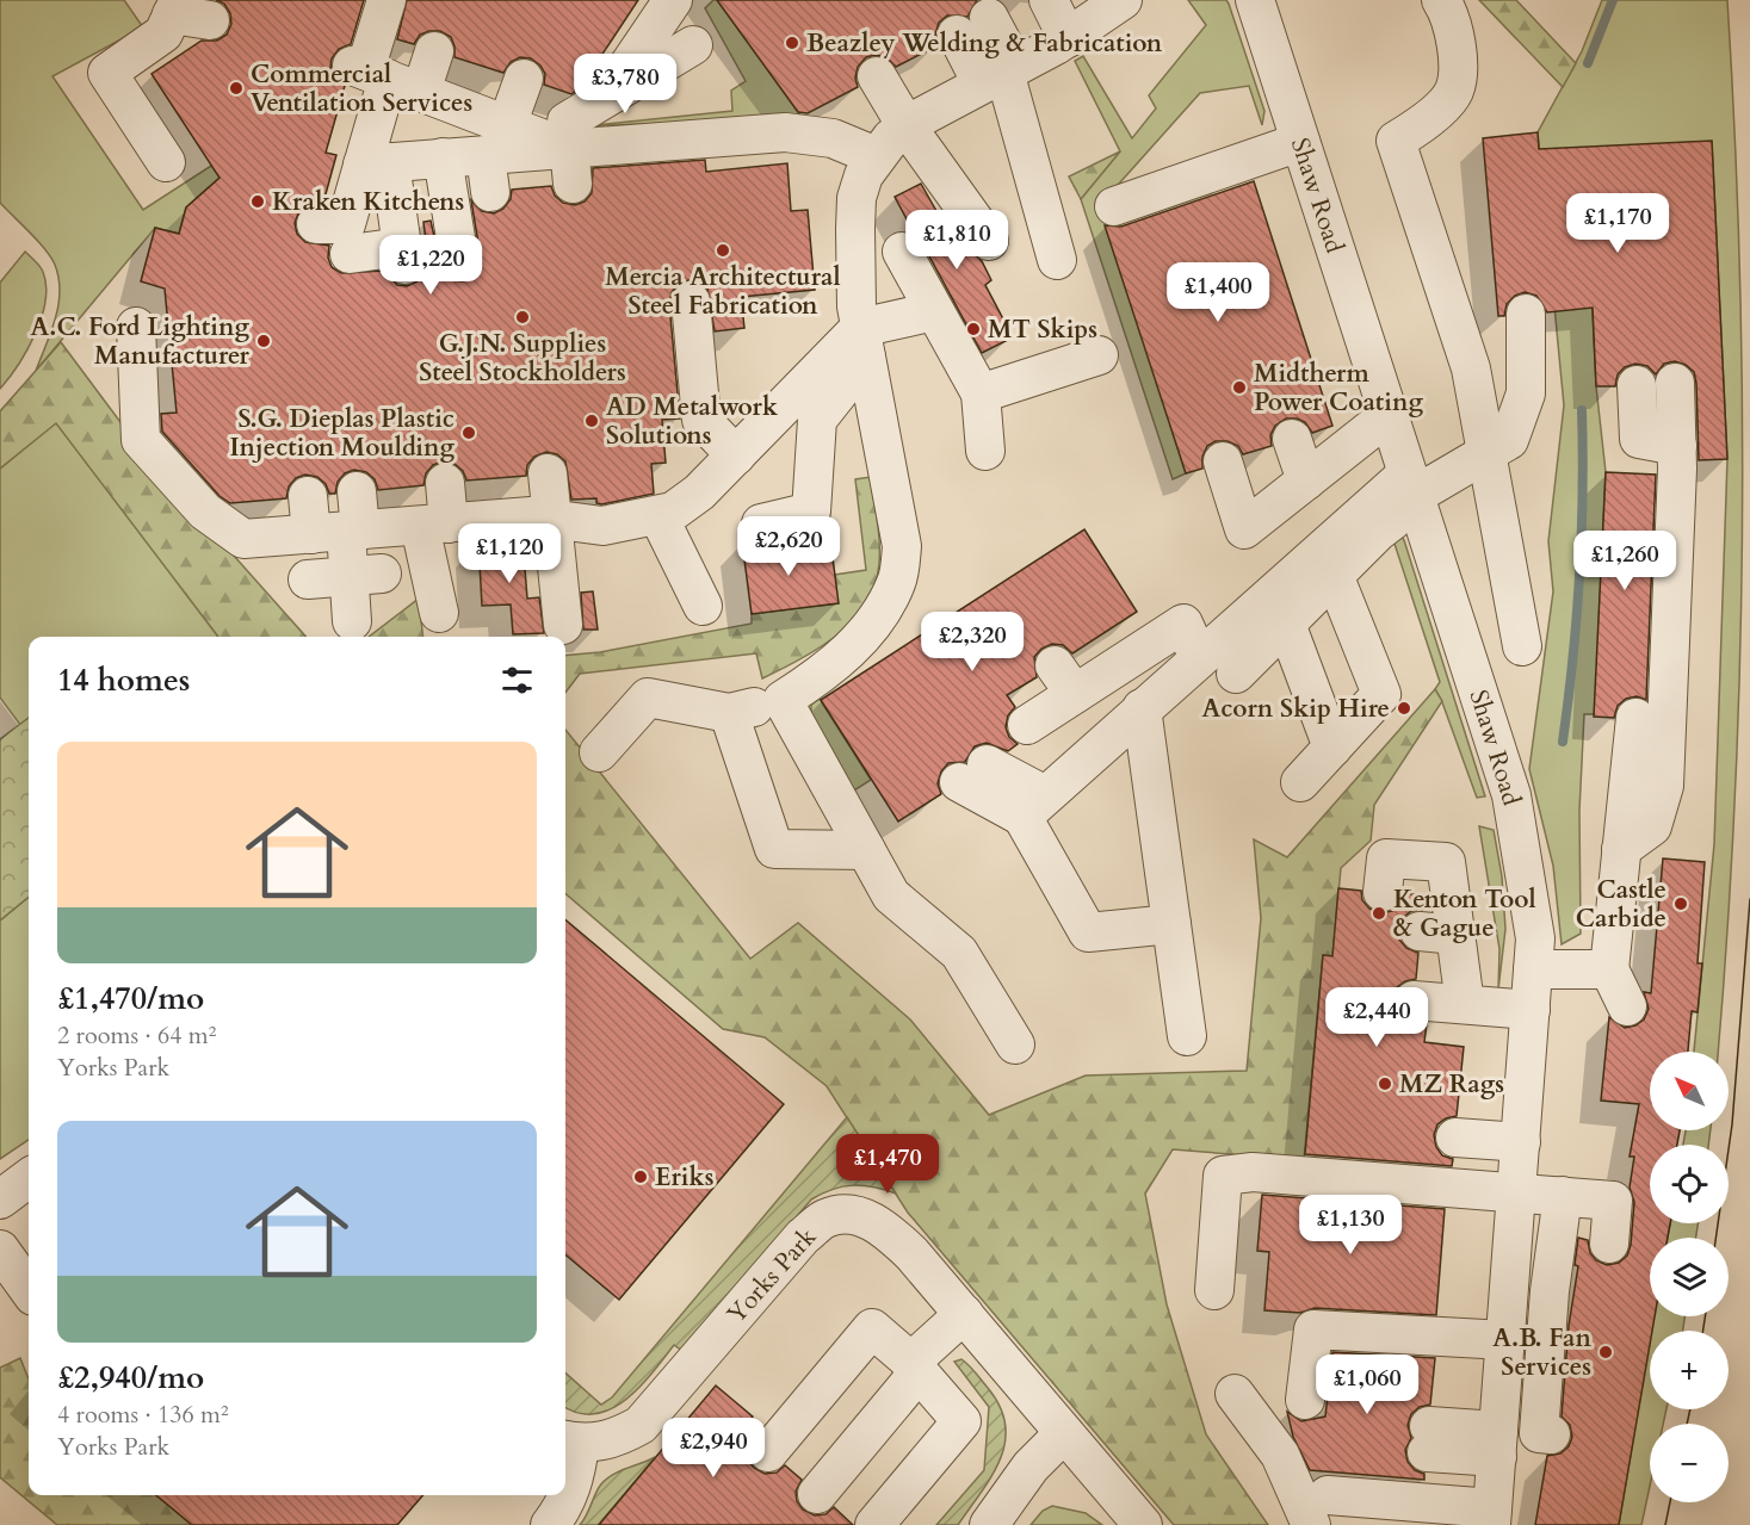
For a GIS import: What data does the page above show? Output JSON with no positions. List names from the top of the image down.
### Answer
{
  "streets": {
    "street": ["Shaw Road", "Yorks Park"]
  },
  "places": [
    "Beazley Welding & Fabrication",
    "Commercial Ventilation Services",
    "Kraken Kitchens",
    "Mercia Architectural Steel Fabrication",
    "G.J.N. Supplies Steel Stockholders",
    "MT Skips",
    "A.C. Ford Lighting Manufacturer",
    "Midtherm Power Coating",
    "AD Metalwork Solutions",
    "S.G. Dieplas Plastic Injection Moulding",
    "Acorn Skip Hire",
    "Castle Carbide",
    "Kenton Tool & Gague",
    "MZ Rags",
    "Eriks",
    "A.B. Fan Services"
  ],
  "north": "top left",
  "page": {
    "price": [
      "£3,780",
      "£1,170",
      "£1,810",
      "£1,220",
      "£1,400",
      "£2,620",
      "£1,120",
      "£1,260",
      "£2,320",
      "£2,440",
      "£1,470",
      "£1,130",
      "£1,060",
      "£2,940"
    ],
    "heading": "14 homes",
    "list": [
      {
        "name": "£1,470/mo",
        "note": "2 rooms · 64 m² · Yorks Park"
      },
      {
        "name": "£2,940/mo",
        "note": "4 rooms · 136 m² · Yorks Park"
      }
    ],
    "map_buttons": ["+", "−"]
  }
}
